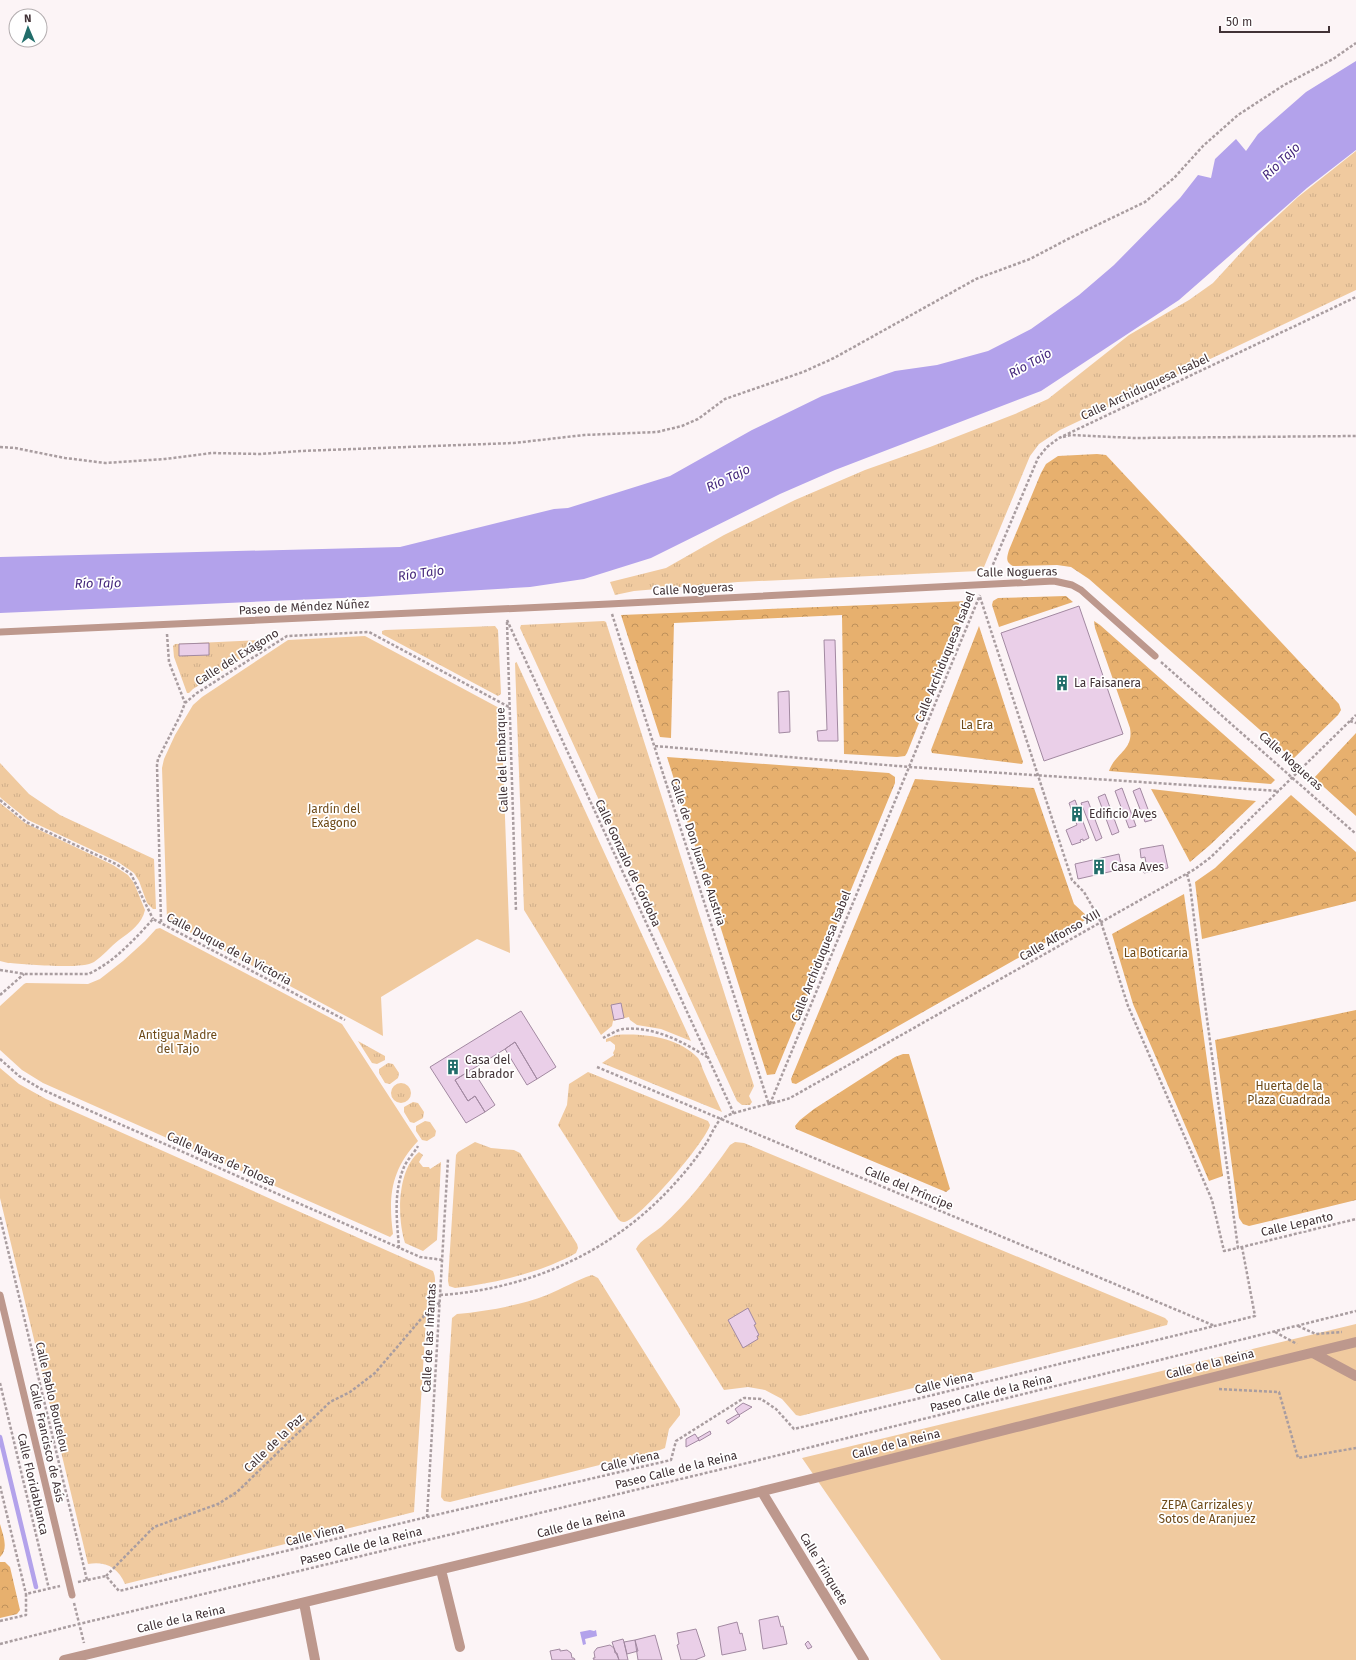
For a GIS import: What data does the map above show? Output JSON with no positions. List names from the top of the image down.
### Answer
{
  "streets": {
    "street": ["Calle de la Reina", "Calle Trinquete"],
    "lane": ["Calle Nogueras", "Paseo de Méndez Núñez", "Calle Francisco de Asís"],
    "path": [
      "Calle Archiduquesa Isabel",
      "Calle del Exágono",
      "Calle del Embarque",
      "Calle de Don Juan de Austria",
      "Calle Gonzalo de Córdoba",
      "Calle Alfonso XIII",
      "Calle Duque de la Victoria",
      "Calle Navas de Tolosa",
      "Calle del Príncipe",
      "Calle Lepanto",
      "Calle de las Infantas",
      "Calle Viena",
      "Paseo Calle de la Reina",
      "Calle Pablo Boutelou",
      "Calle de la Paz",
      "Calle Floridablanca"
    ]
  },
  "crossings": [
    ["Calle Archiduquesa Isabel", "Calle Nogueras"],
    ["Calle Archiduquesa Isabel", "Calle de Don Juan de Austria"],
    ["Calle Archiduquesa Isabel", "Calle Alfonso XIII"],
    ["Calle Nogueras", "Paseo de Méndez Núñez"],
    ["Calle Nogueras", "Calle de Don Juan de Austria"],
    ["Calle Nogueras", "Calle Alfonso XIII"],
    ["Paseo de Méndez Núñez", "Calle del Embarque"],
    ["Paseo de Méndez Núñez", "Calle de Don Juan de Austria"],
    ["Calle del Exágono", "Calle del Embarque"],
    ["Calle del Exágono", "Calle Duque de la Victoria"],
    ["Calle del Embarque", "Calle Gonzalo de Córdoba"],
    ["Calle de Don Juan de Austria", "Calle Alfonso XIII"],
    ["Calle Gonzalo de Córdoba", "Calle Alfonso XIII"],
    ["Calle Alfonso XIII", "Calle del Príncipe"],
    ["Calle Navas de Tolosa", "Calle de las Infantas"],
    ["Calle del Príncipe", "Calle Viena"],
    ["Calle Lepanto", "Calle Viena"],
    ["Calle de las Infantas", "Calle Viena"],
    ["Calle de las Infantas", "Calle de la Paz"],
    ["Calle de la Reina", "Calle Trinquete"],
    ["Calle Viena", "Calle de la Paz"]
  ],
  "water": ["Río Tajo"],
  "parks": [
    "La Era",
    "Jardín del Exágono",
    "La Boticaria",
    "Antigua Madre del Tajo",
    "Huerta de la Plaza Cuadrada",
    "ZEPA Carrizales y Sotos de Aranjuez"
  ],
  "places": {
    "building": [
      "La Faisanera",
      "Edificio Aves",
      "Casa Aves",
      "Casa del Labrador"
    ]
  },
  "scale_bar": "50 m",
  "north": "top"
}
